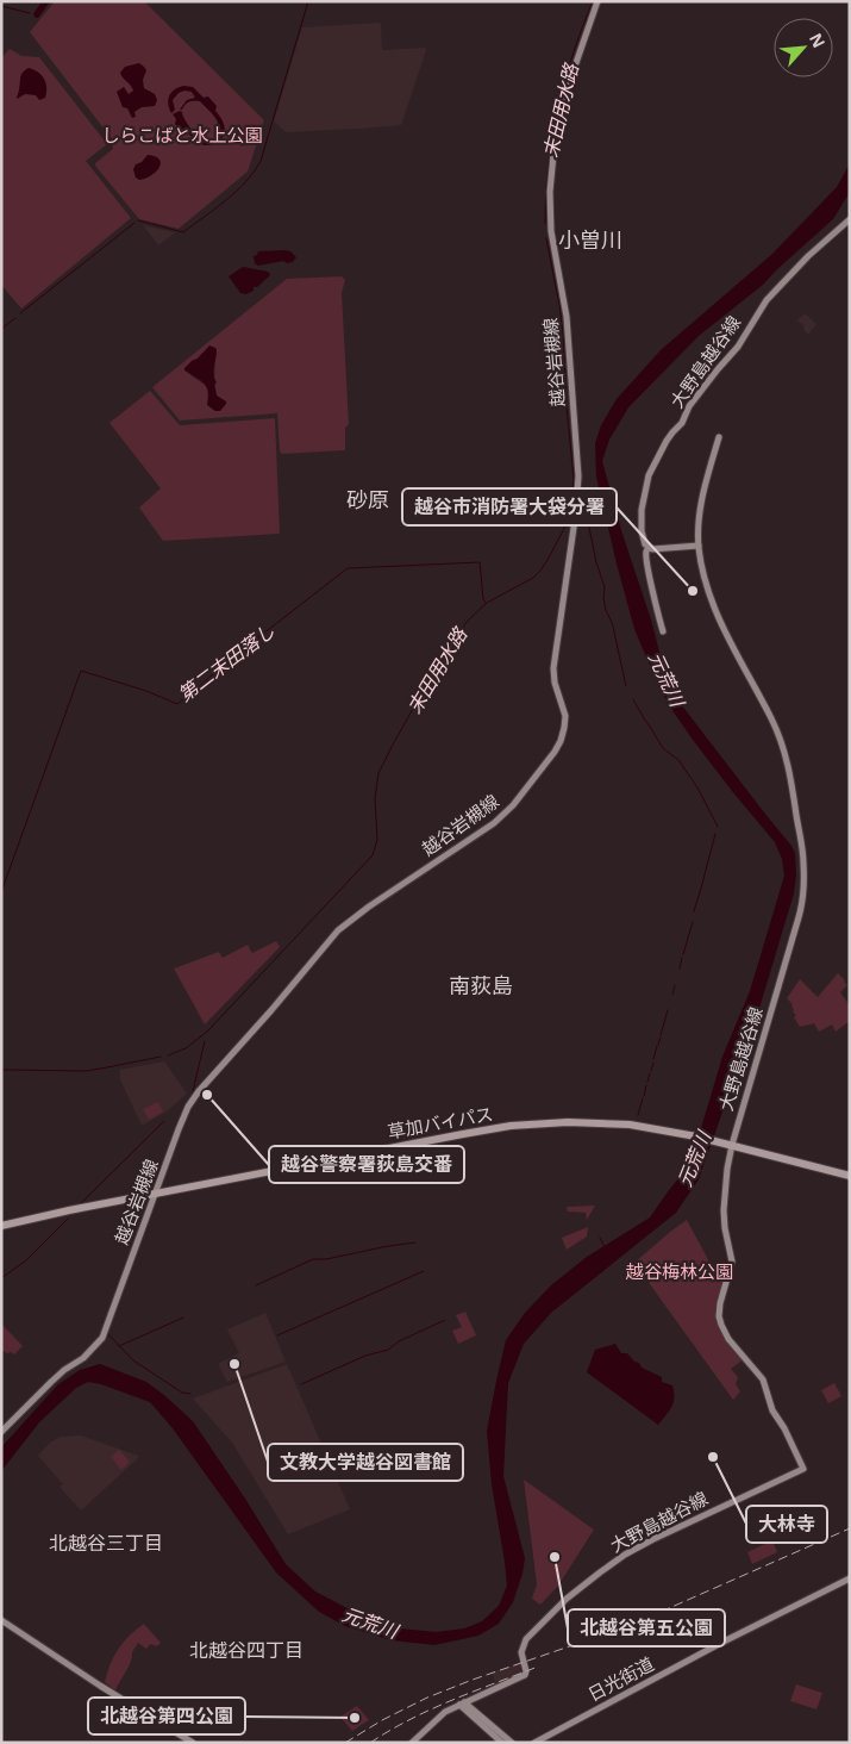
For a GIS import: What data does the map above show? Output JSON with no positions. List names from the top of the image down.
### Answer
{
  "streets": {
    "highway": ["草加バイパス"],
    "main road": ["越谷岩槻線", "大野島越谷線", "日光街道"]
  },
  "crossings": [
    ["越谷岩槻線", "草加バイパス"],
    ["大野島越谷線", "草加バイパス"]
  ],
  "districts": [
    "小曽川",
    "砂原",
    "南荻島",
    "北越谷三丁目",
    "北越谷四丁目"
  ],
  "water": ["末田用水路", "第二末田落し", "元荒川"],
  "parks": ["しらこばと水上公園", "越谷梅林公園"],
  "places": [
    "越谷市消防署大袋分署",
    "越谷警察署荻島交番",
    "文教大学越谷図書館",
    "大林寺",
    "北越谷第五公園",
    "北越谷第四公園"
  ],
  "north": "top right"
}
